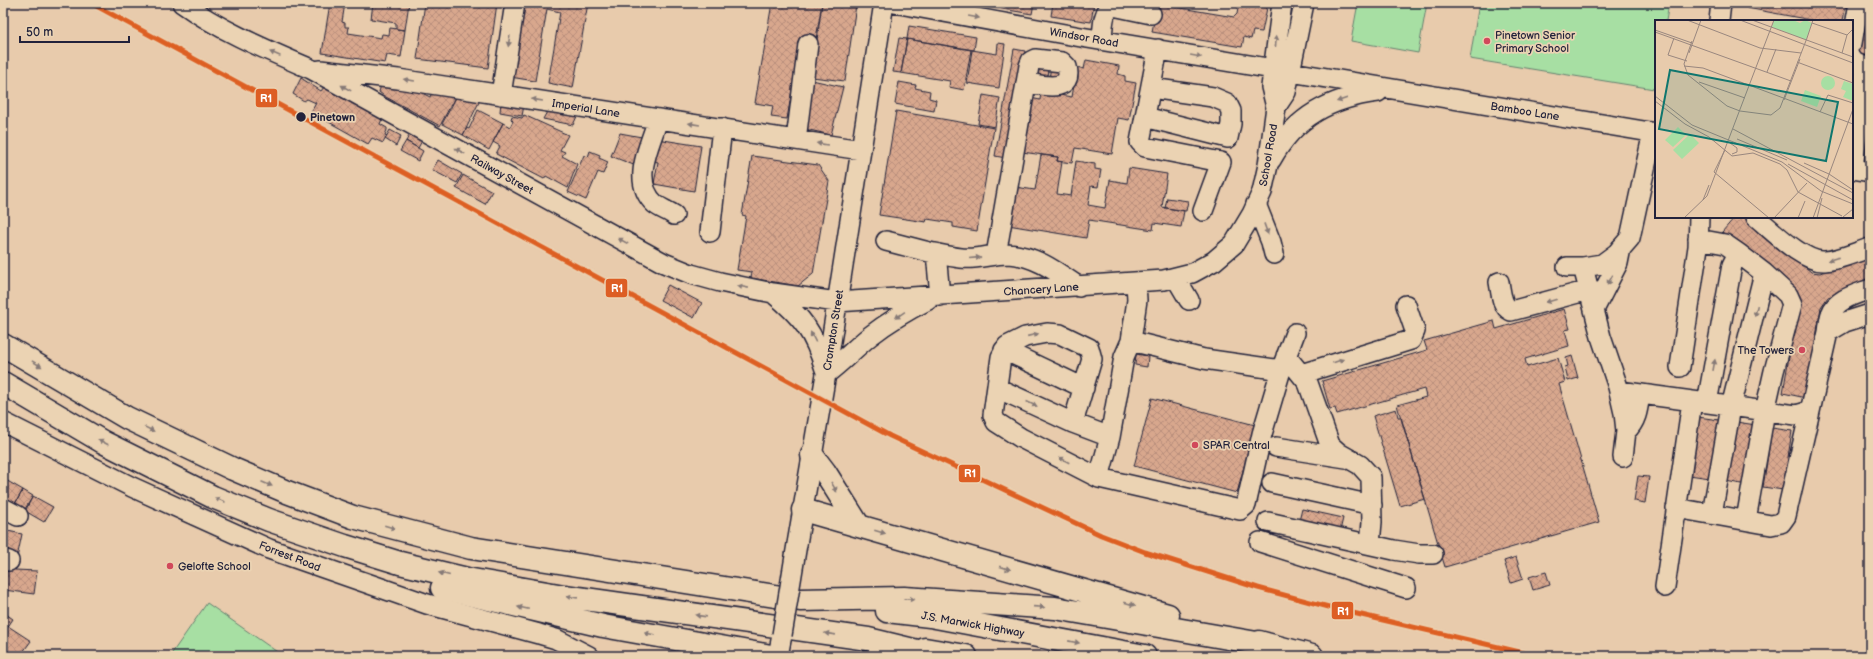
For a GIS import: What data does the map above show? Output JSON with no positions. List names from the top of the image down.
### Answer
{
  "streets": {
    "highway": ["J.S. Marwick Highway"],
    "street": [
      "Windsor Road",
      "Imperial Lane",
      "Bamboo Lane",
      "School Road",
      "Railway Street",
      "Chancery Lane",
      "Crompton Street",
      "Forrest Road"
    ]
  },
  "crossings": [
    ["Windsor Road", "Bamboo Lane"],
    ["Windsor Road", "School Road"],
    ["Imperial Lane", "Railway Street"],
    ["Imperial Lane", "Crompton Street"],
    ["Bamboo Lane", "School Road"],
    ["School Road", "Chancery Lane"],
    ["Railway Street", "Chancery Lane"],
    ["Railway Street", "Crompton Street"],
    ["Chancery Lane", "Crompton Street"]
  ],
  "one_way": ["Windsor Road", "Imperial Lane", "Railway Street"],
  "places": [
    "Pinetown Senior Primary School",
    "Pinetown",
    "The Towers",
    "SPAR Central",
    "Gelofte School"
  ],
  "lines": ["transit line R1"],
  "scale_bar": "50 m"
}
